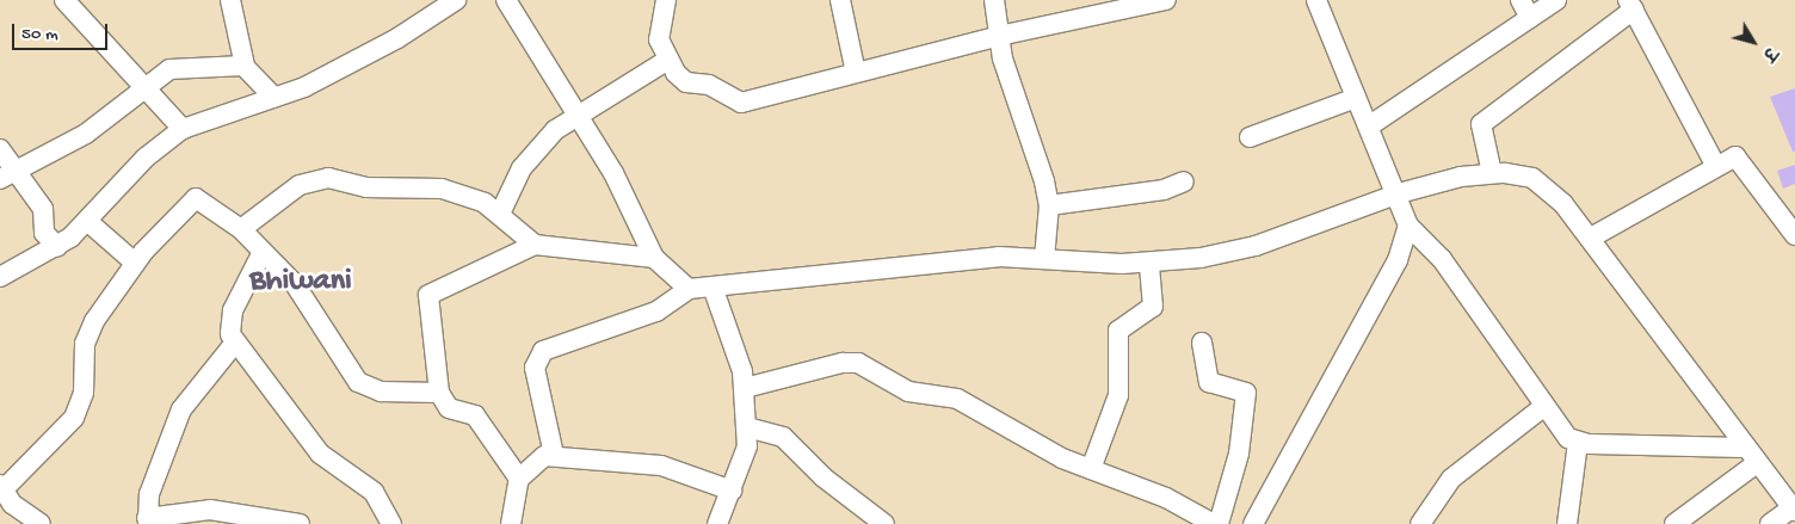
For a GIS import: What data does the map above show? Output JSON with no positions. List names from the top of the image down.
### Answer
{
  "districts": ["Bhiwani"],
  "scale_bar": "50 m",
  "north": "bottom right"
}
